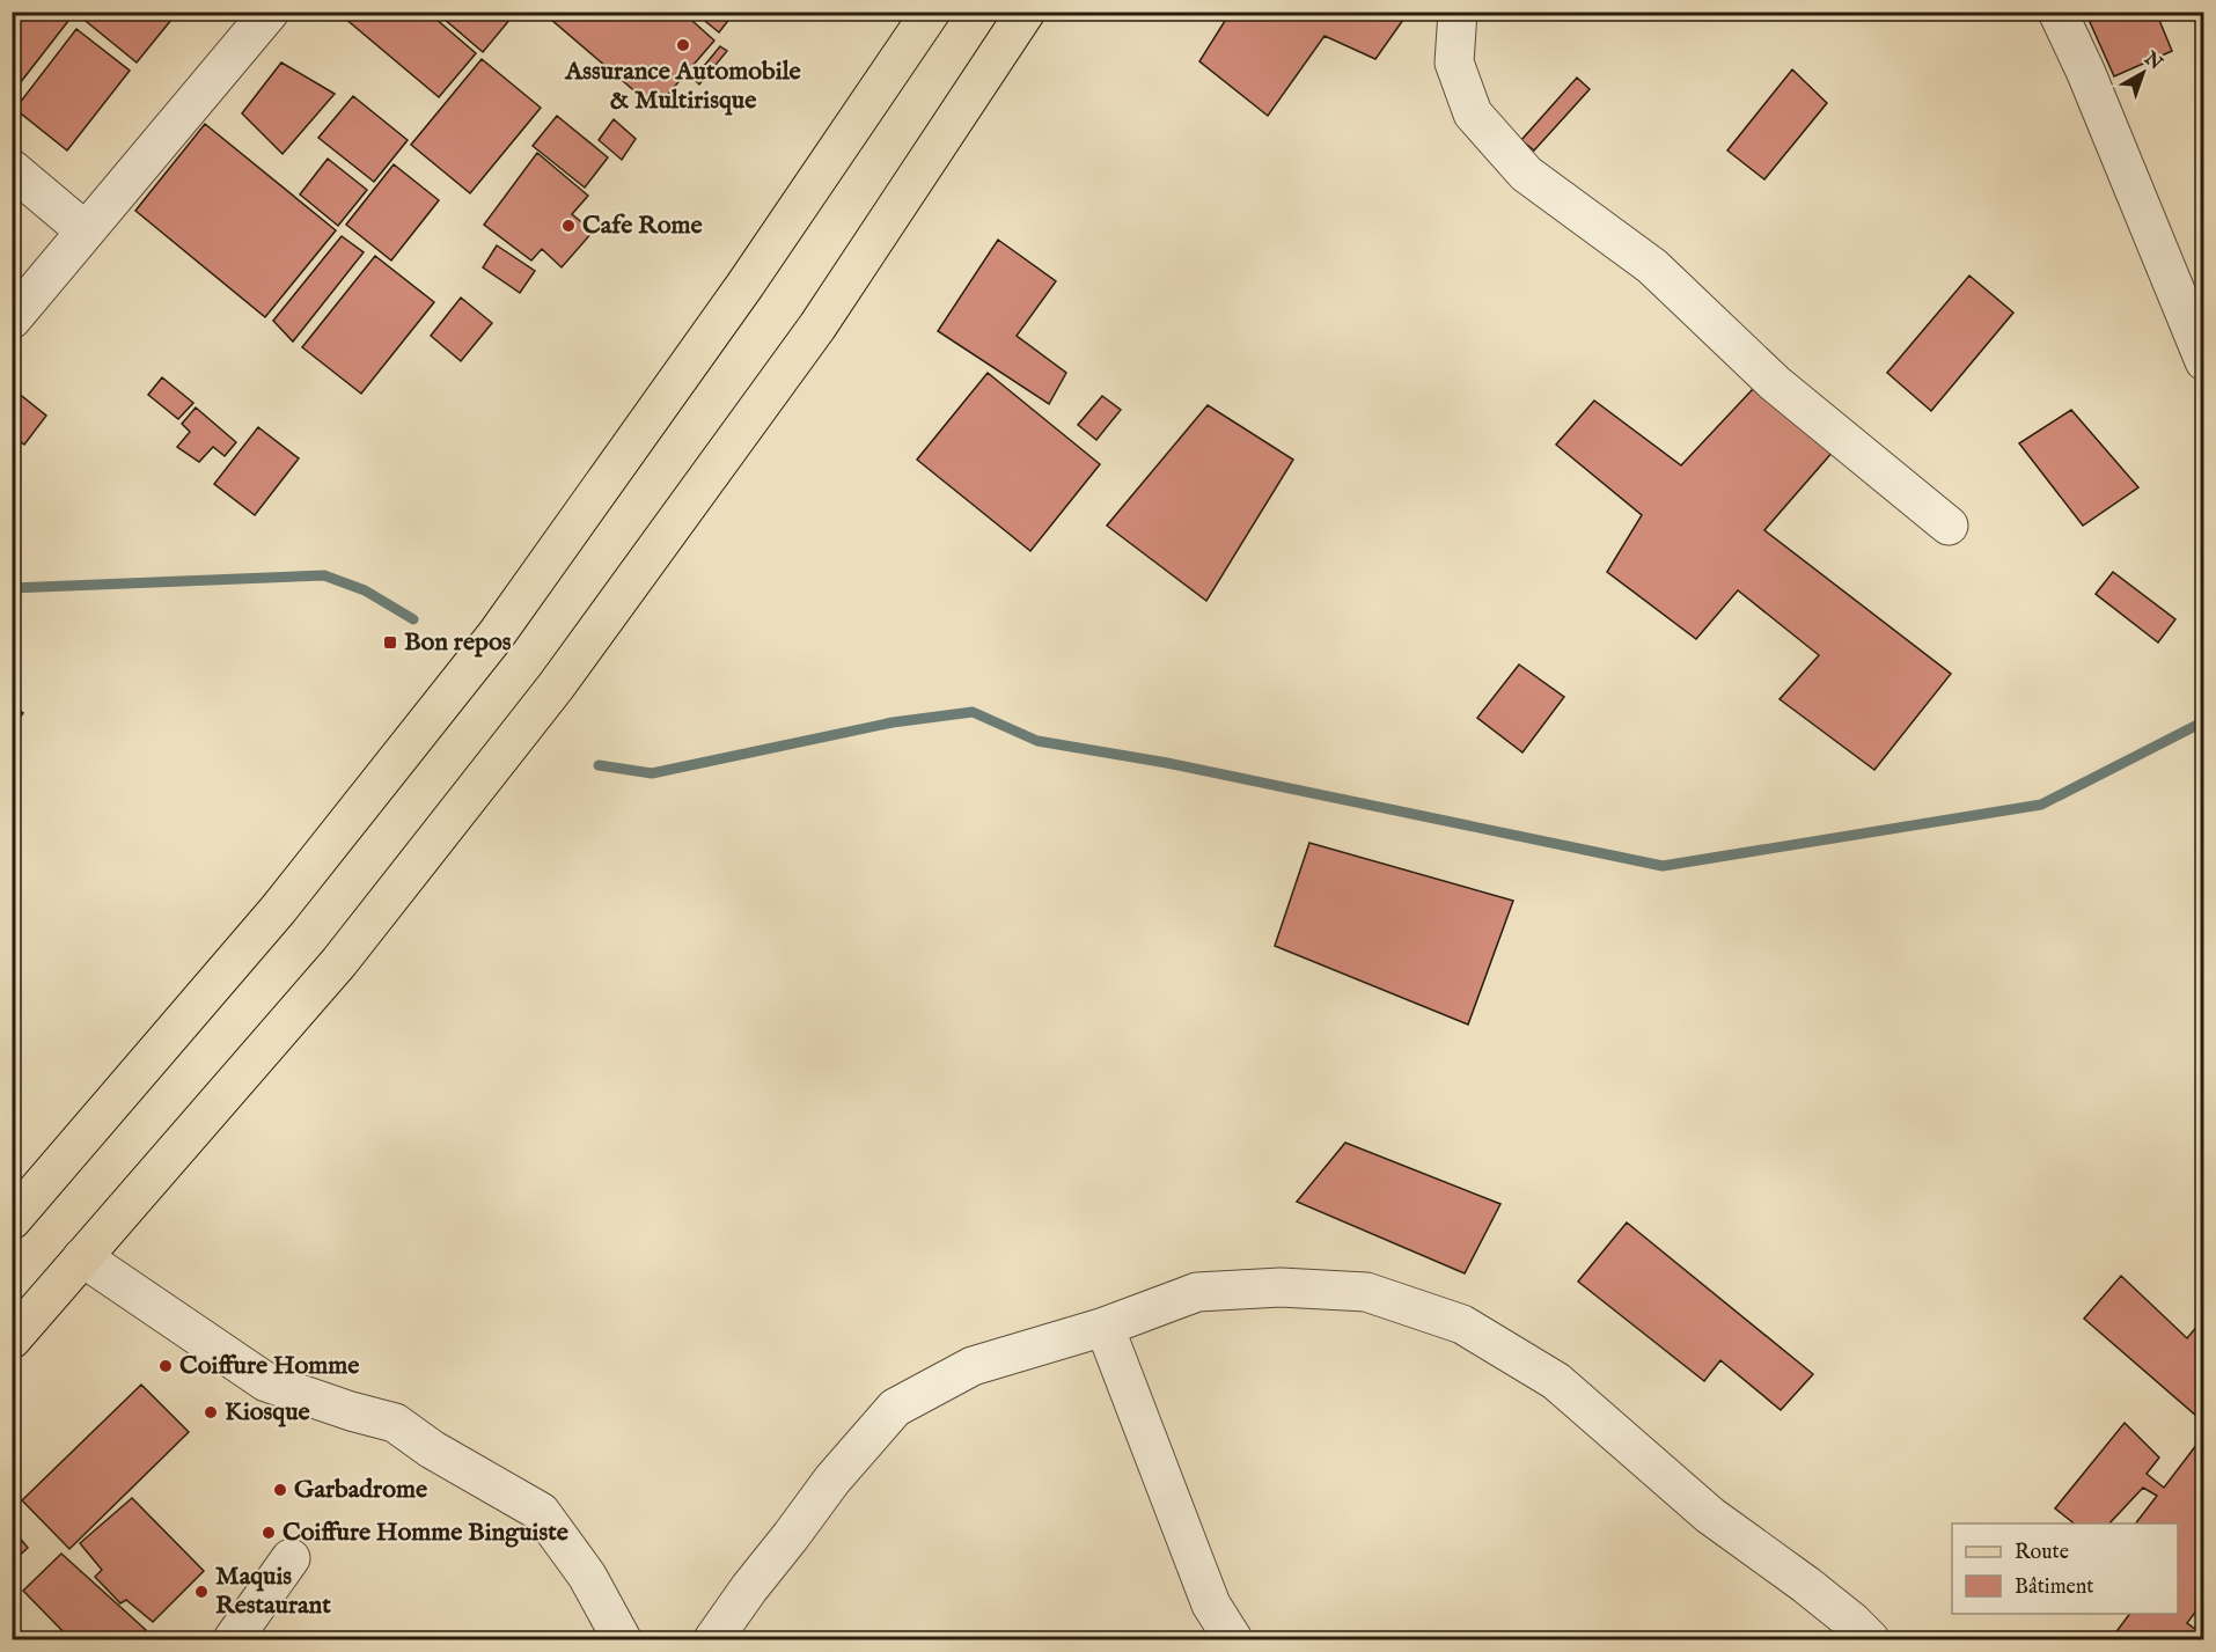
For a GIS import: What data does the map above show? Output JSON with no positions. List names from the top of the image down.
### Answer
{
  "places": {
    "other": [
      "Assurance Automobile & Multirisque",
      "Cafe Rome",
      "Coiffure Homme",
      "Kiosque",
      "Garbadrome",
      "Coiffure Homme Binguiste",
      "Maquis Restaurant"
    ],
    "transit": ["Bon repos"]
  },
  "legend": ["Route", "Bâtiment"],
  "north": "top right"
}
